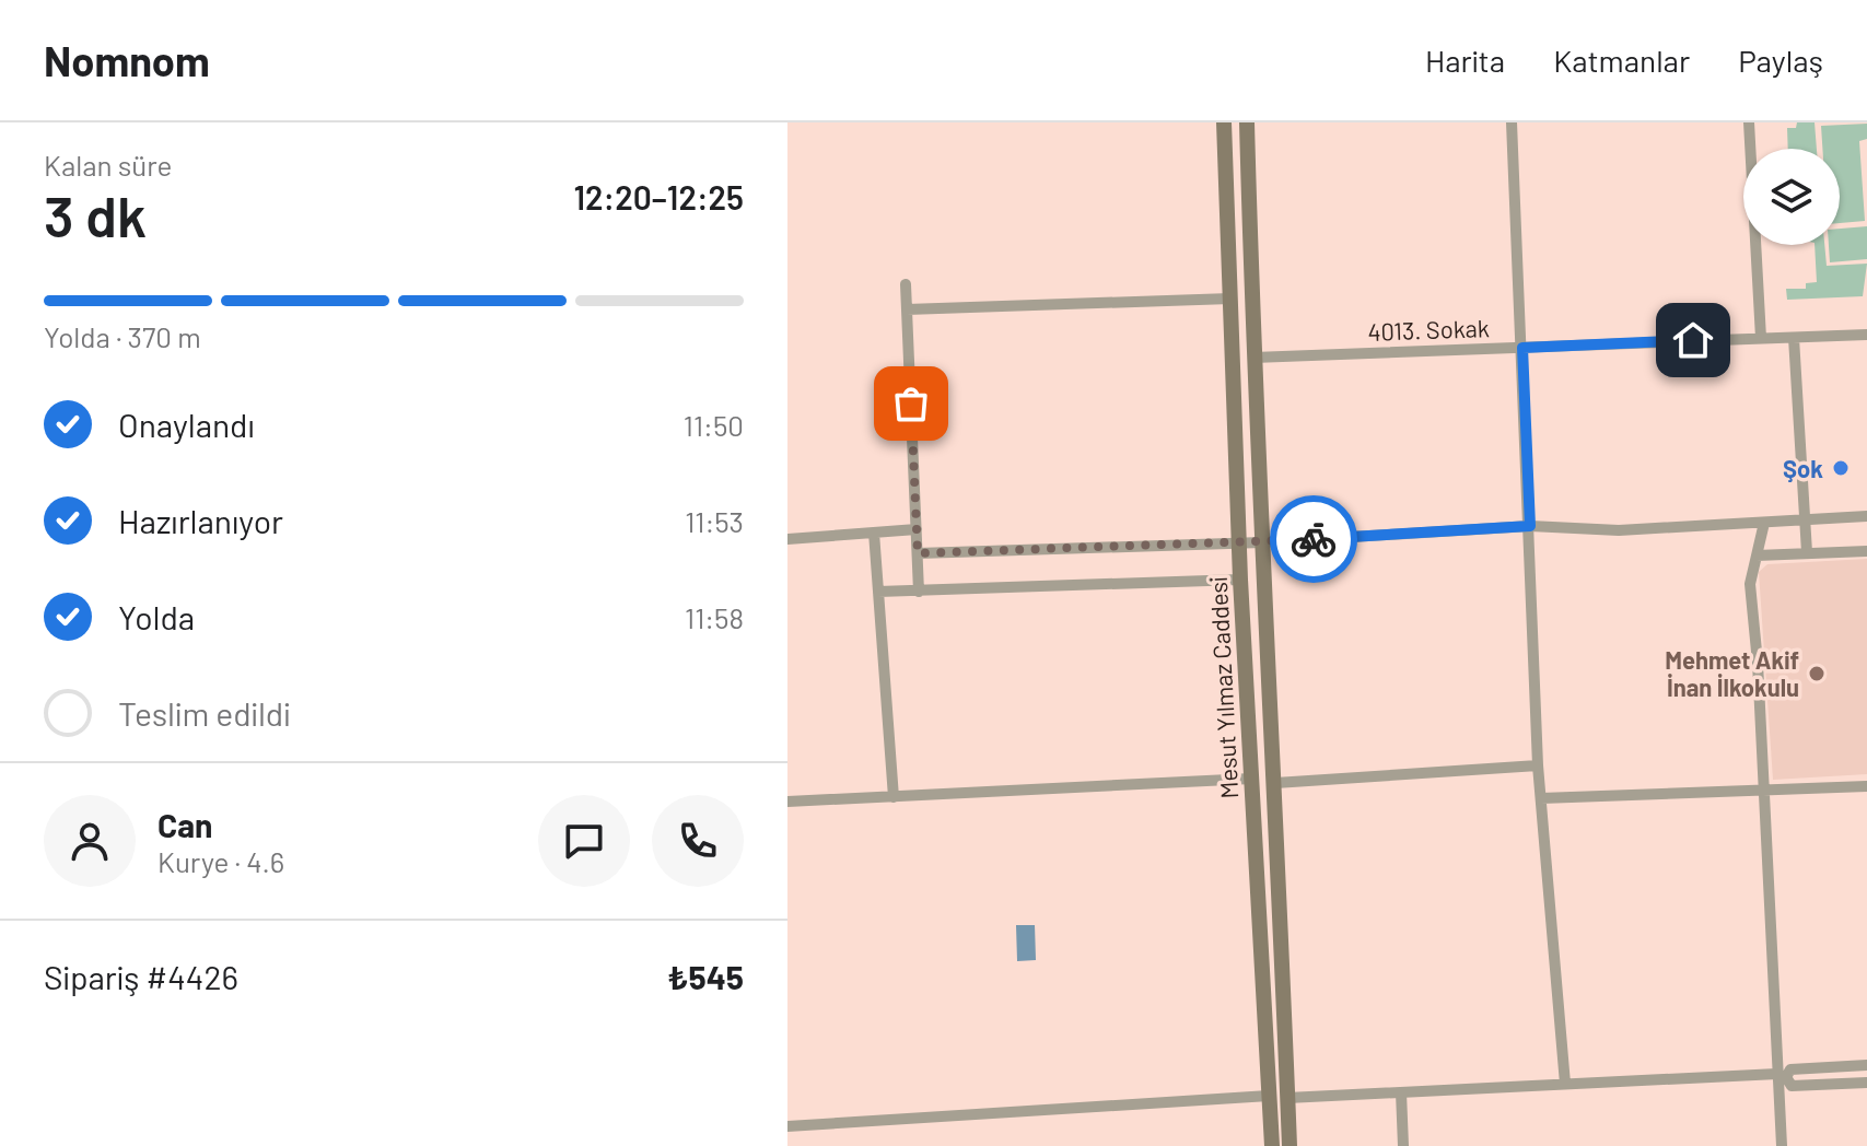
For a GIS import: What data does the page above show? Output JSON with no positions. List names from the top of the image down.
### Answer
{
  "streets": {
    "main road": ["Mesut Yılmaz Caddesi"],
    "street": ["4013. Sokak"]
  },
  "crossings": [
    ["4013. Sokak", "Mesut Yılmaz Caddesi"]
  ],
  "places": ["Şok", "Mehmet Akif İnan İlkokulu"],
  "page": {
    "header": "Nomnom",
    "nav": ["Harita", "Katmanlar", "Paylaş"],
    "heading": ["3 dk", "Kalan süre", "12:20–12:25"],
    "panel": [
      "Can",
      "Kurye · 4.6",
      "Sipariş #4426",
      "₺545"
    ],
    "bar": "Yolda · 370 m",
    "list": [
      ["Onaylandı", "11:50"],
      ["Hazırlanıyor", "11:53"],
      ["Yolda", "11:58"],
      "Teslim edildi"
    ]
  }
}
